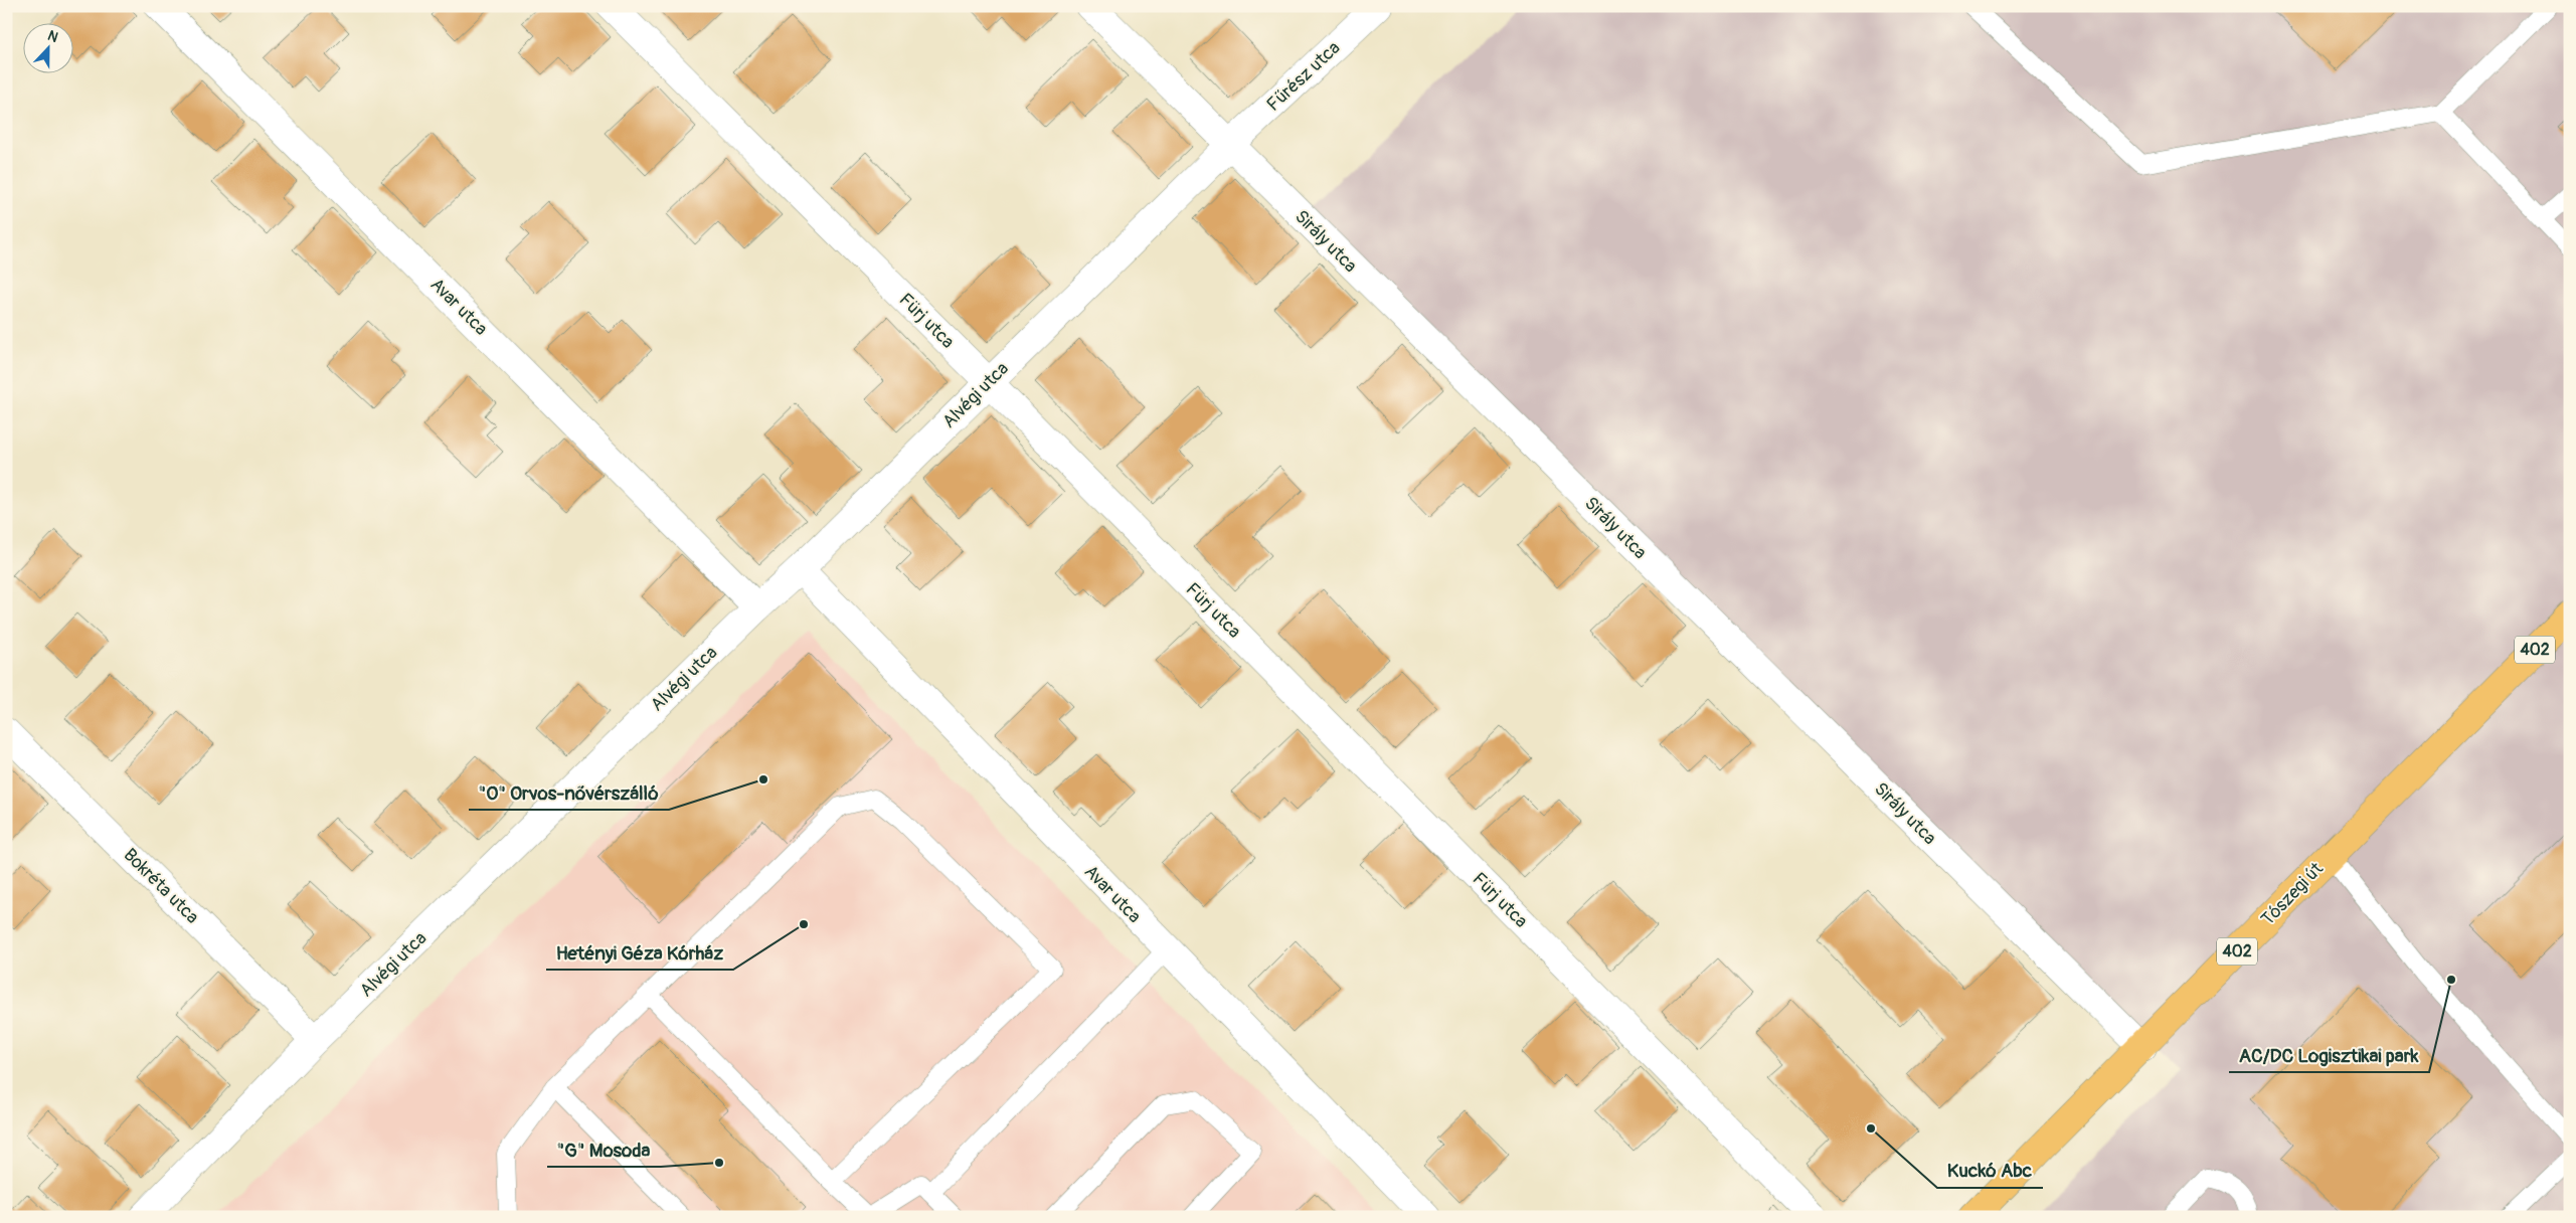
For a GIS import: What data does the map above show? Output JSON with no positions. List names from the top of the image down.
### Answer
{
  "streets": {
    "main road": ["402", "Tószegi út"],
    "street": [
      "Fűrész utca",
      "Sirály utca",
      "Avar utca",
      "Fürj utca",
      "Alvégi utca",
      "Bokréta utca"
    ]
  },
  "crossings": [
    ["Fűrész utca", "Sirály utca"],
    ["Fűrész utca", "Alvégi utca"],
    ["Sirály utca", "Alvégi utca"],
    ["Sirály utca", "Tószegi út"],
    ["Avar utca", "Alvégi utca"],
    ["Fürj utca", "Alvégi utca"],
    ["Alvégi utca", "Bokréta utca"]
  ],
  "places": [
    "\"O\" Orvos-nővérszálló",
    "Hetényi Géza Kórház",
    "AC/DC Logisztikai park",
    "Kuckó Abc",
    "\"G\" Mosoda"
  ],
  "north": "top"
}
